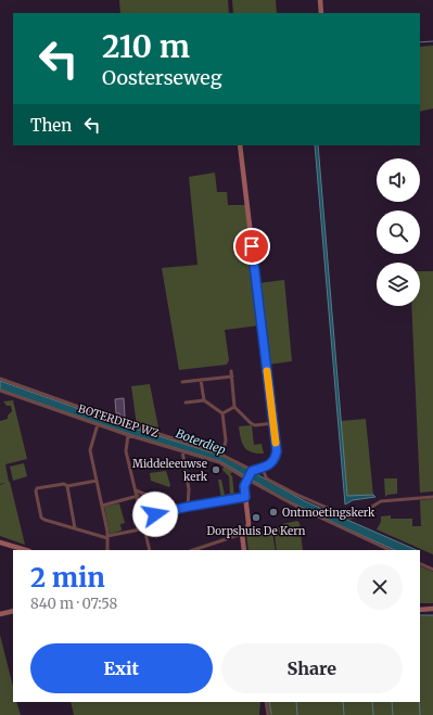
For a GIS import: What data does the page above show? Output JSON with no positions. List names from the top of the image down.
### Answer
{
  "streets": {
    "street": ["BOTERDIEP WZ"]
  },
  "water": ["Boterdiep"],
  "places": ["Middeleeuwse kerk", "Ontmoetingskerk", "Dorpshuis De Kern"],
  "page": {
    "turn": ["210 m", "Oosterseweg"],
    "then": "Then",
    "heading": ["2 min", "840 m · 07:58"],
    "buttons": ["Exit", "Share"]
  }
}
